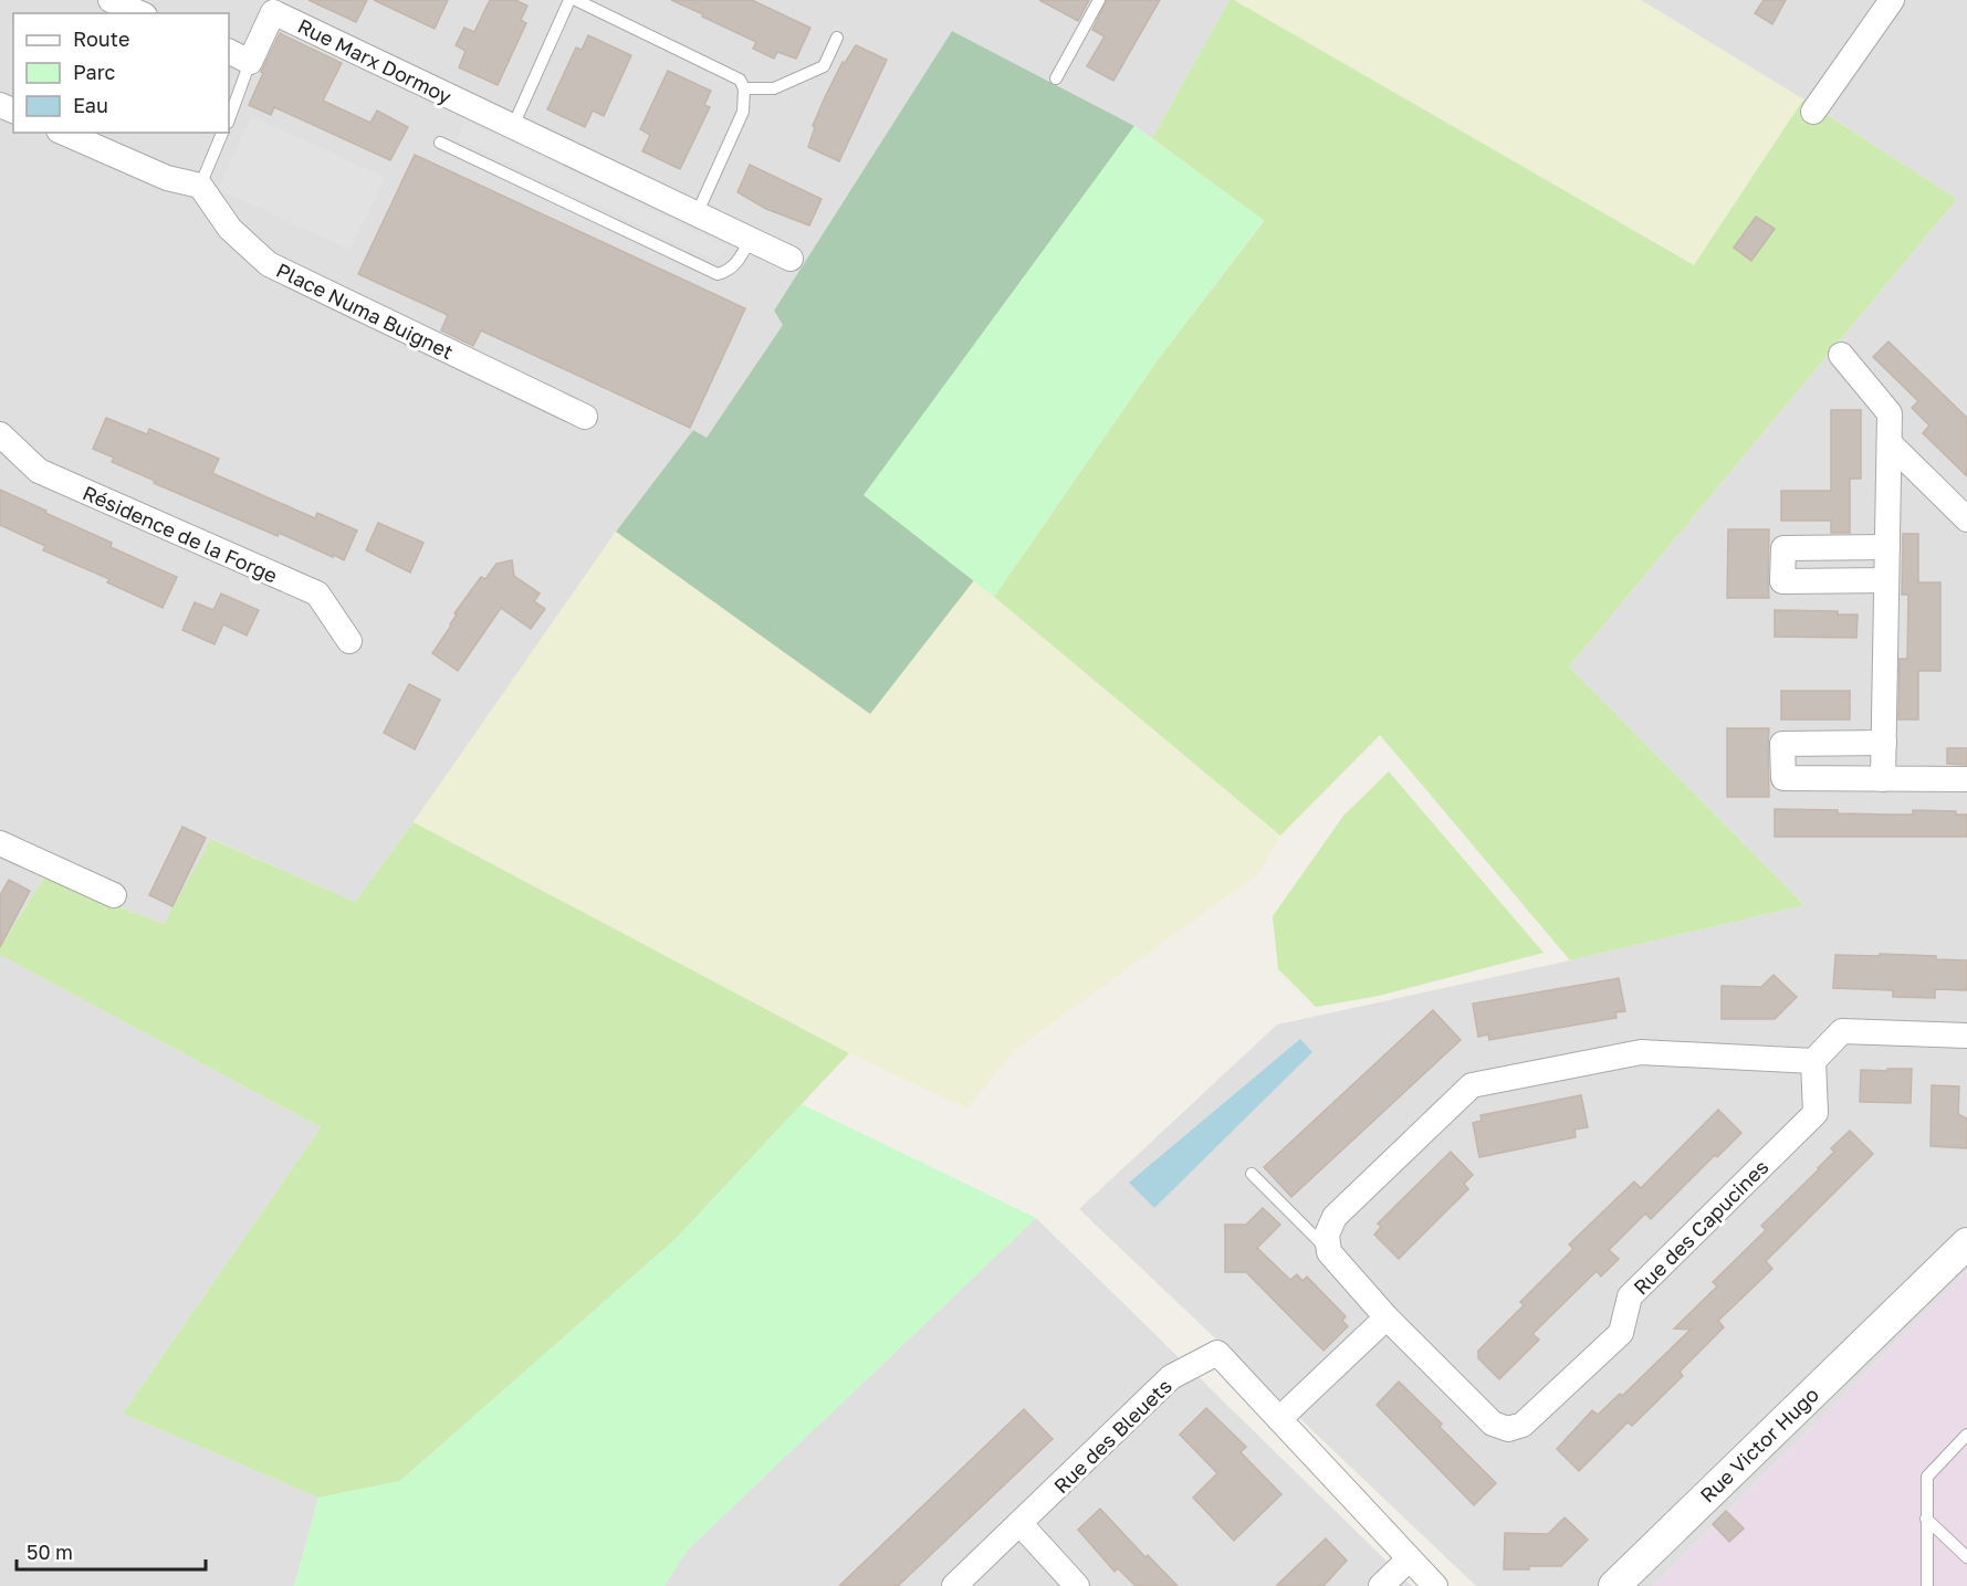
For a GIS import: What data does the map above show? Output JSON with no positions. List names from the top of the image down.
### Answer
{
  "streets": {
    "street": [
      "Rue Marx Dormoy",
      "Place Numa Buignet",
      "Résidence de la Forge",
      "Rue des Capucines",
      "Rue des Bleuets",
      "Rue Victor Hugo"
    ]
  },
  "legend": ["Route", "Parc", "Eau"],
  "scale_bar": "50 m"
}
